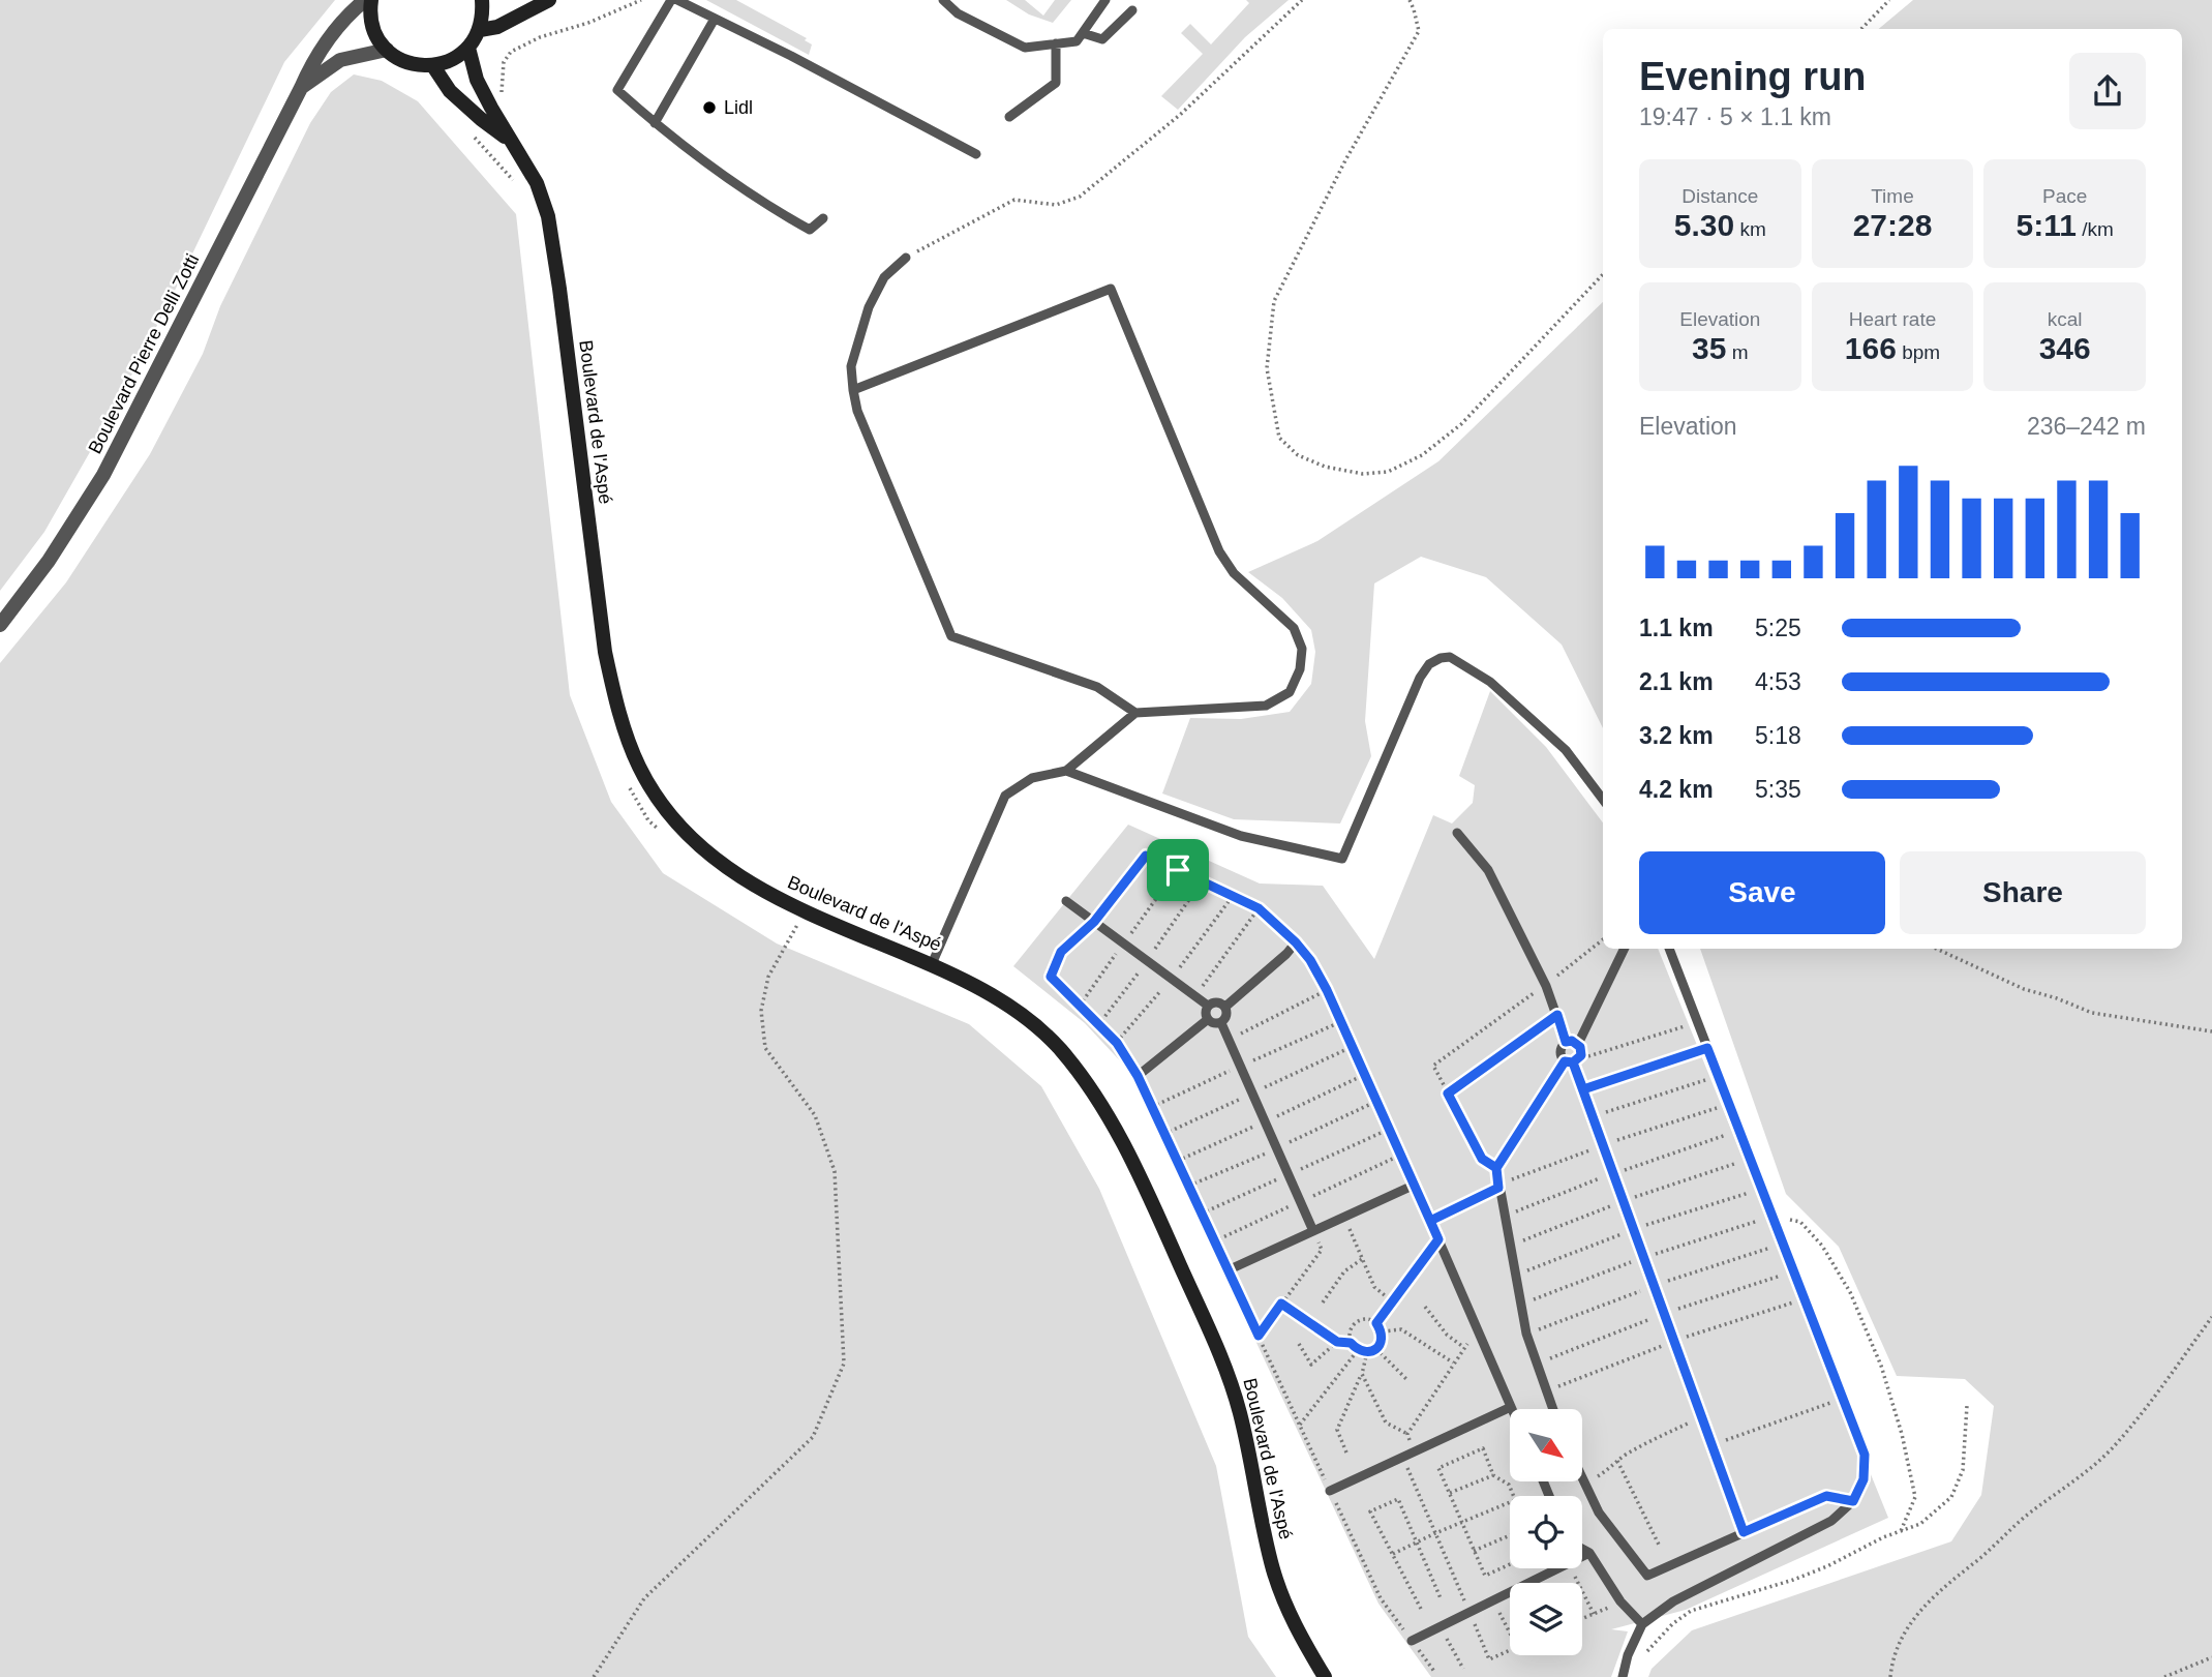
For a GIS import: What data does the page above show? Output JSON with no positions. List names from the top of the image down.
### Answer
{
  "streets": {
    "main road": ["Boulevard de l'Aspé"],
    "street": ["Boulevard Pierre Delli Zotti"]
  },
  "places": ["Lidl"],
  "north": "bottom right",
  "page": {
    "heading": ["Evening run", "19:47 · 5 × 1.1 km"],
    "stats": [
      ["Distance", "5.30 km"],
      ["Time", "27:28"],
      ["Pace", "5:11 /km"],
      ["Elevation", "35 m"],
      ["Heart rate", "166 bpm"],
      ["kcal", "346"]
    ],
    "chart": ["Elevation", "236–242 m"],
    "list": [
      {
        "name": "1.1 km",
        "note": "5:25"
      },
      {
        "name": "2.1 km",
        "note": "4:53"
      },
      {
        "name": "3.2 km",
        "note": "5:18"
      },
      {
        "name": "4.2 km",
        "note": "5:35"
      }
    ],
    "buttons": ["Save", "Share"]
  }
}
